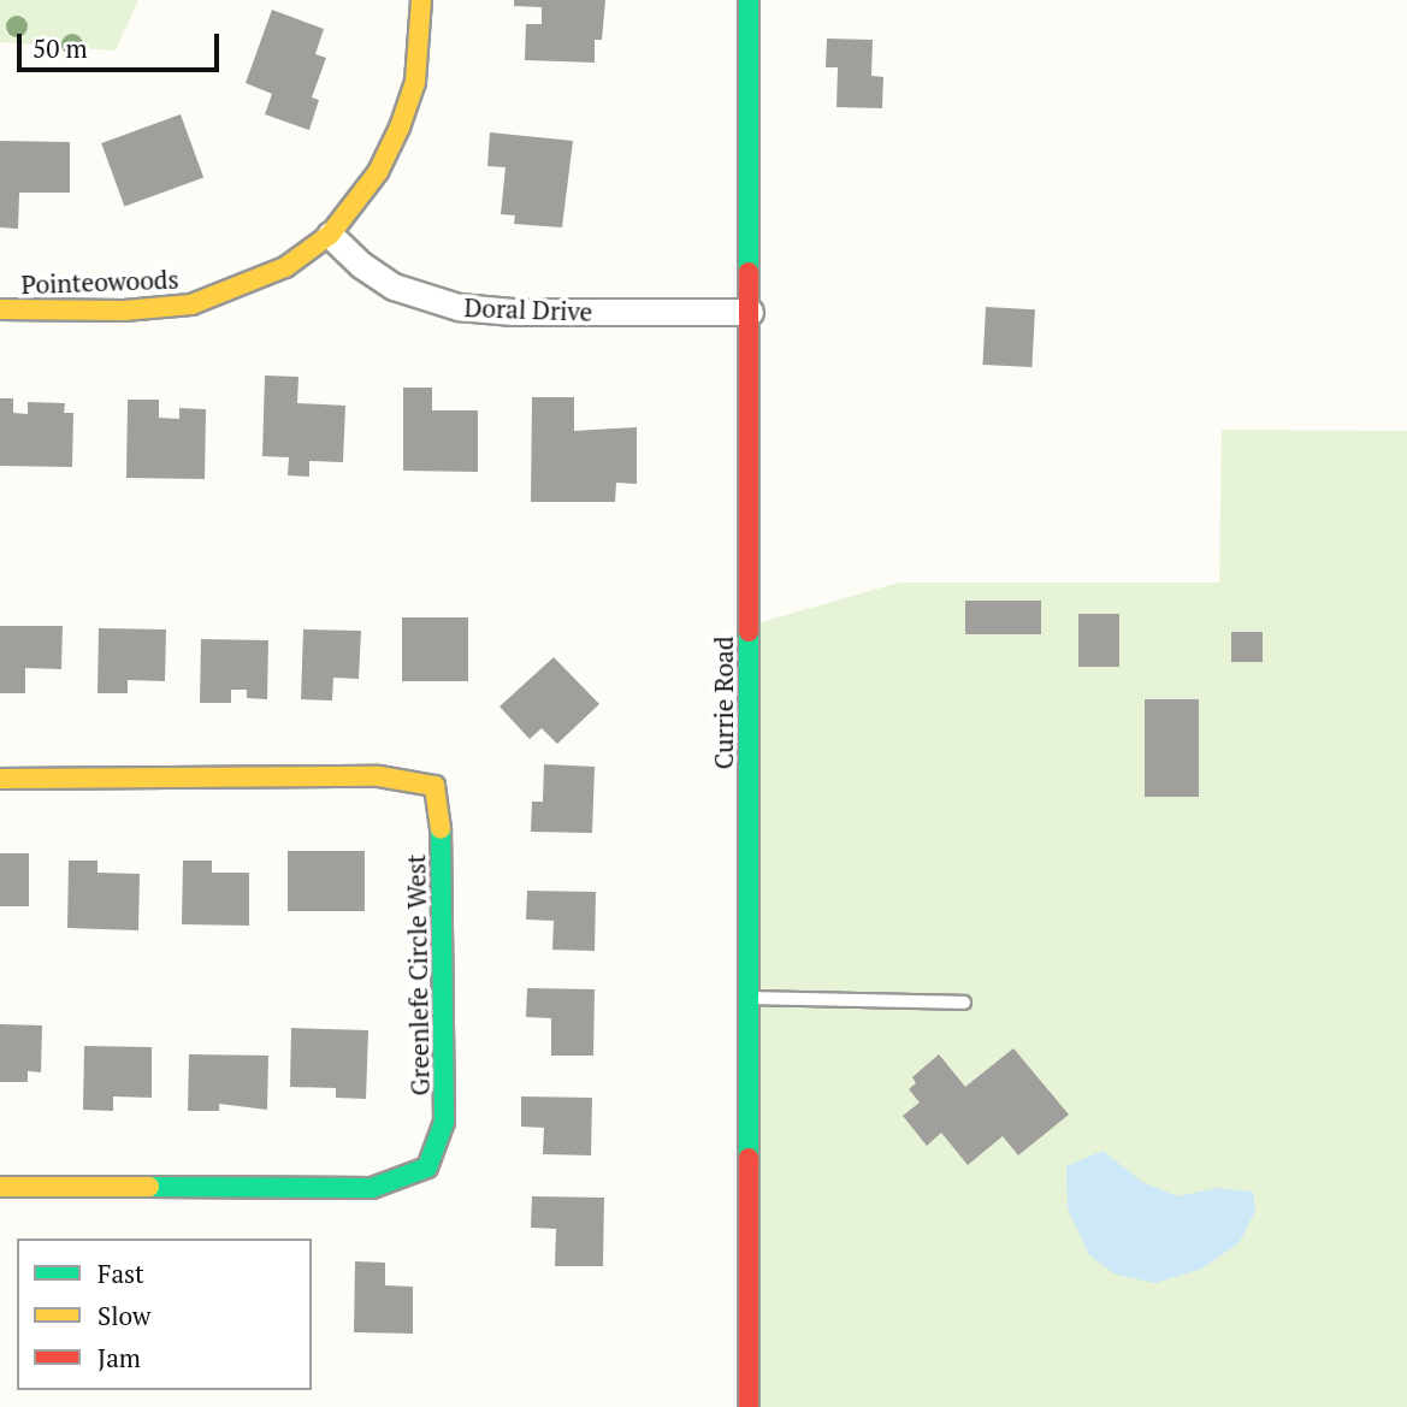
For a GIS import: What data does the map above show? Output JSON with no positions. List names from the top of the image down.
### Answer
{
  "streets": {
    "street": [
      "Pointeowoods",
      "Doral Drive",
      "Currie Road",
      "Greenlefe Circle West"
    ]
  },
  "crossings": [
    ["Pointeowoods", "Doral Drive"],
    ["Doral Drive", "Currie Road"]
  ],
  "legend": ["Fast", "Slow", "Jam"],
  "scale_bar": "50 m"
}
